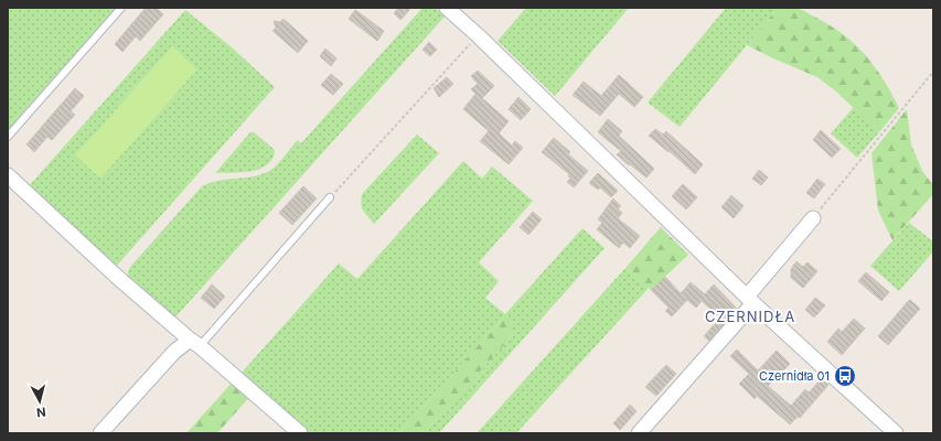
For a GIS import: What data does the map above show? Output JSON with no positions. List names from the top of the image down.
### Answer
{
  "districts": ["CZERNIDŁA"],
  "places": {
    "bus stop": ["Czernidła 01"]
  },
  "north": "bottom"
}
